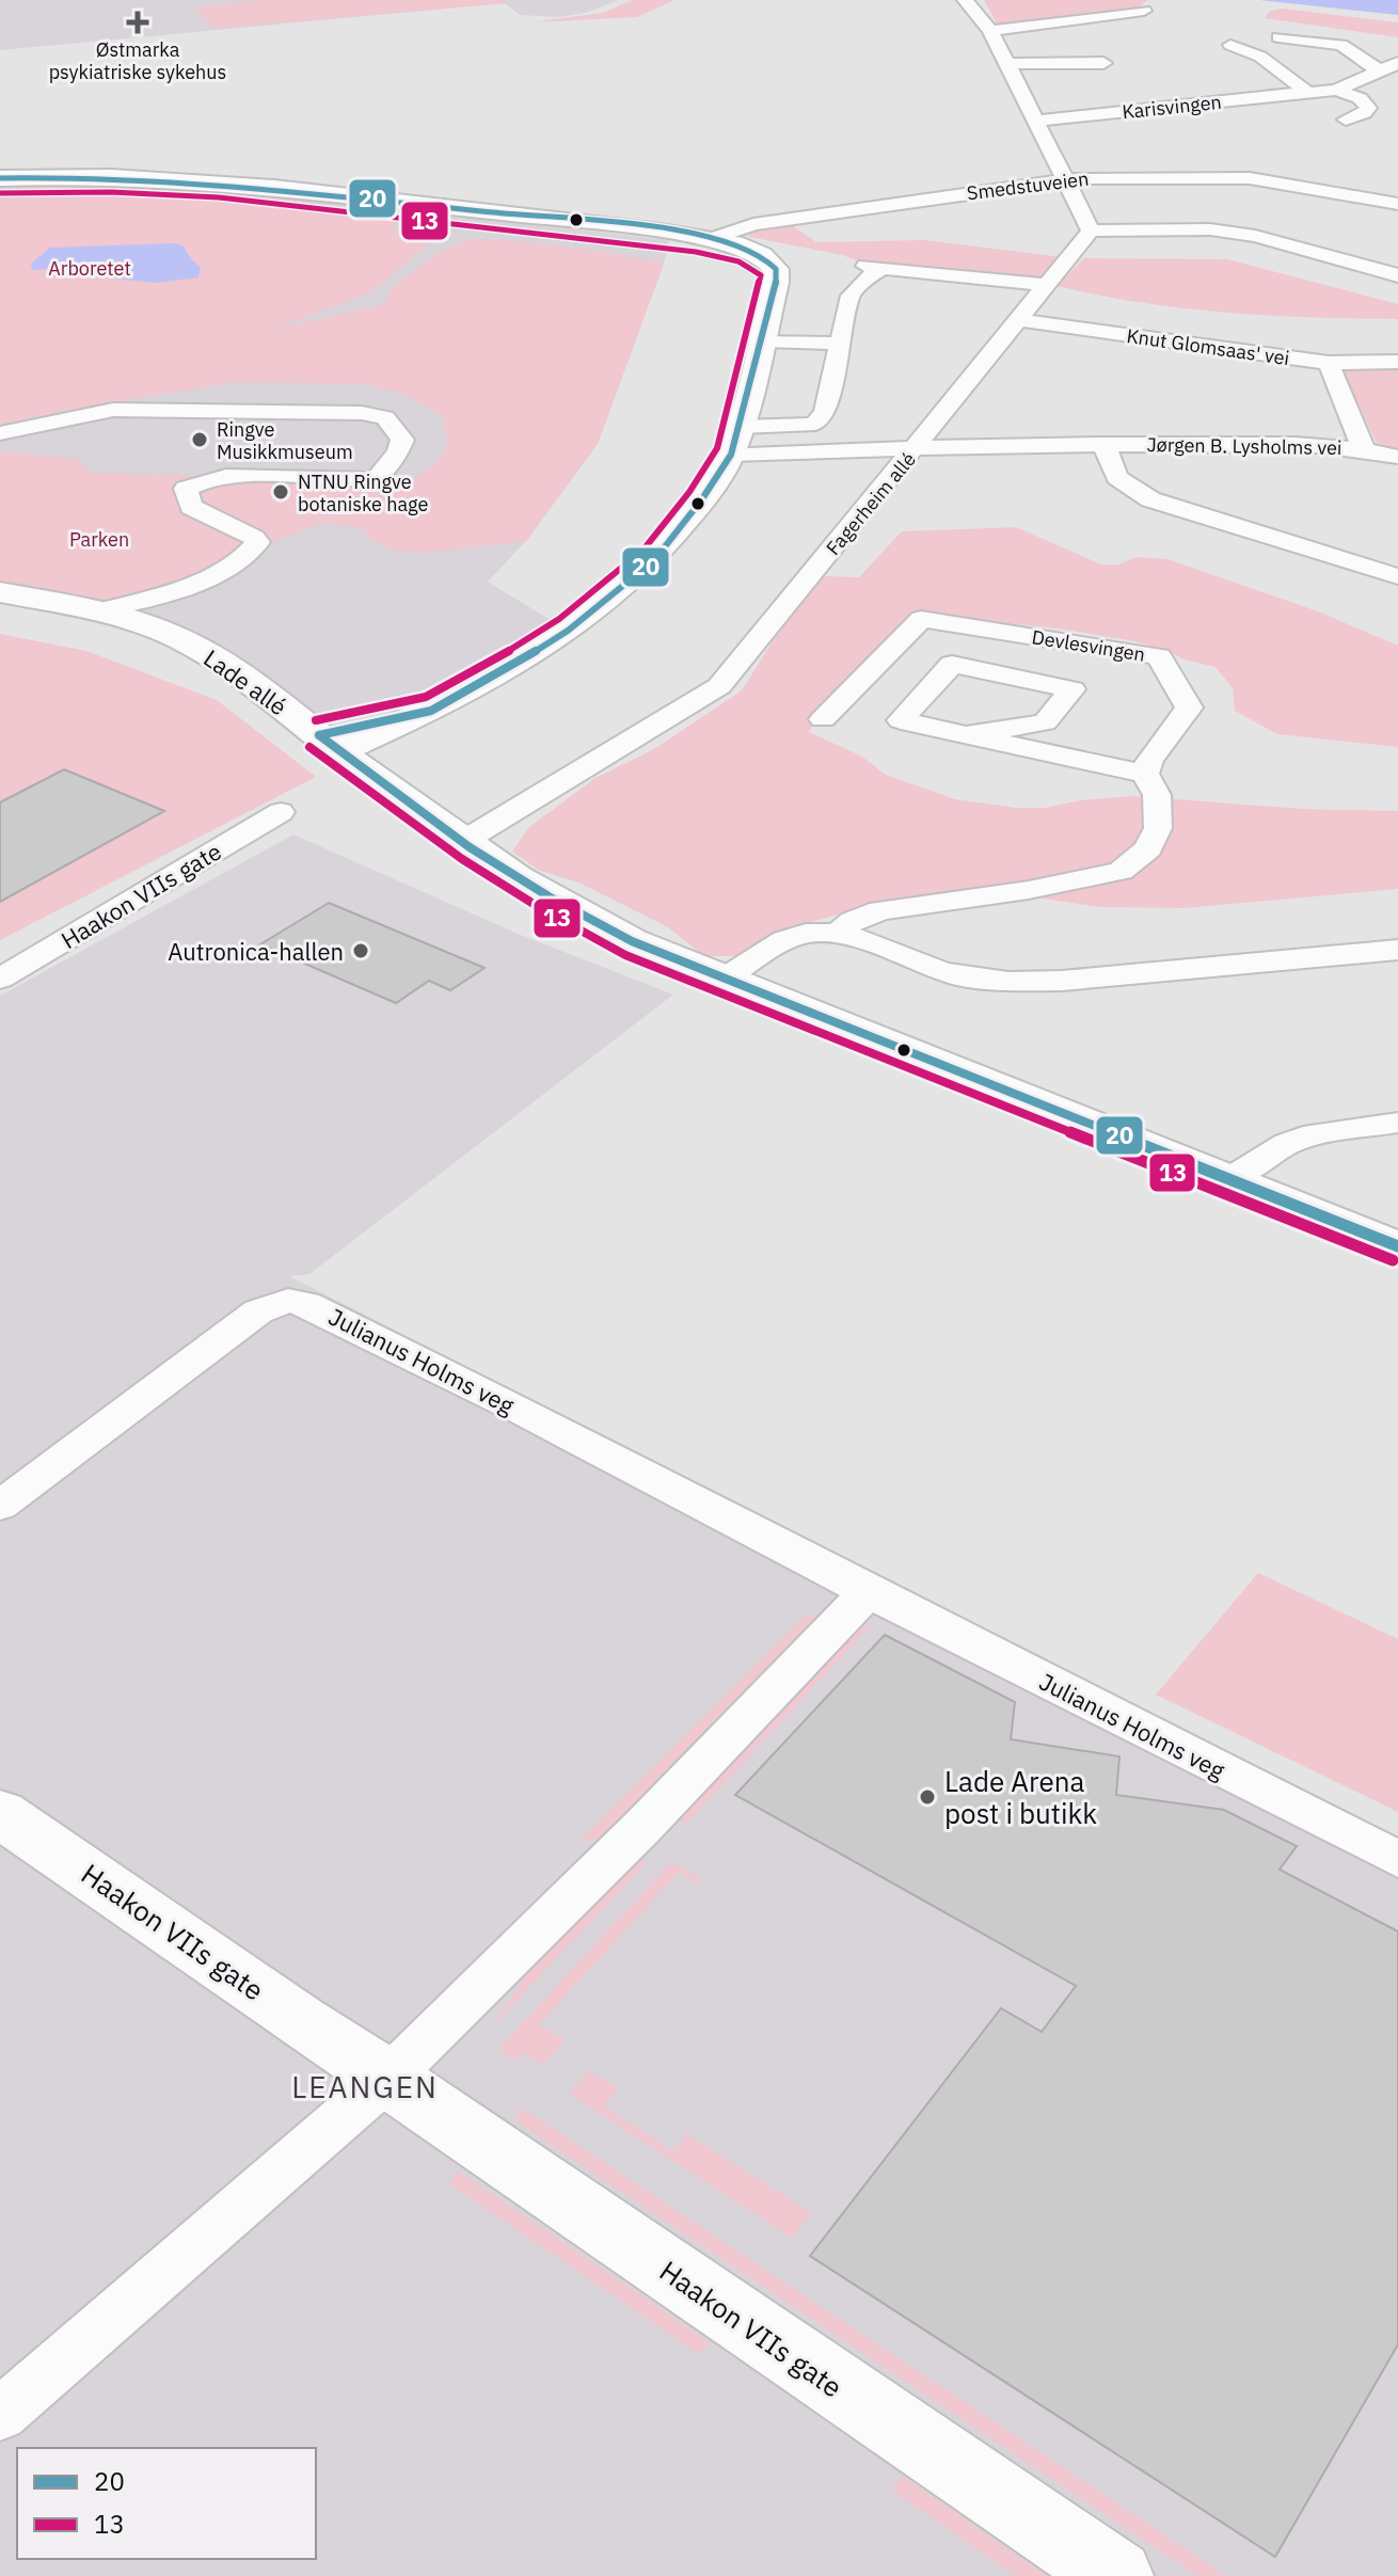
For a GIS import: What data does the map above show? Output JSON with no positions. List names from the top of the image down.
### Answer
{
  "streets": {
    "street": [
      "Karisvingen",
      "Smedstuveien",
      "Knut Glomsaas' vei",
      "Jørgen B. Lysholms vei",
      "Fagerheim allé",
      "Devlesvingen",
      "Lade allé",
      "Haakon VIIs gate",
      "Julianus Holms veg"
    ]
  },
  "crossings": [
    ["Knut Glomsaas' vei", "Fagerheim allé"],
    ["Jørgen B. Lysholms vei", "Fagerheim allé"],
    ["Fagerheim allé", "Lade allé"]
  ],
  "districts": ["LEANGEN"],
  "parks": ["Arboretet", "Parken"],
  "places": {
    "health": ["Østmarka psykiatriske sykehus"],
    "other": [
      "Ringve Musikkmuseum",
      "NTNU Ringve botaniske hage",
      "Autronica-hallen",
      "Lade Arena post i butikk"
    ]
  },
  "lines": ["transit line 20", "transit line 13"],
  "legend": ["20", "13"]
}
